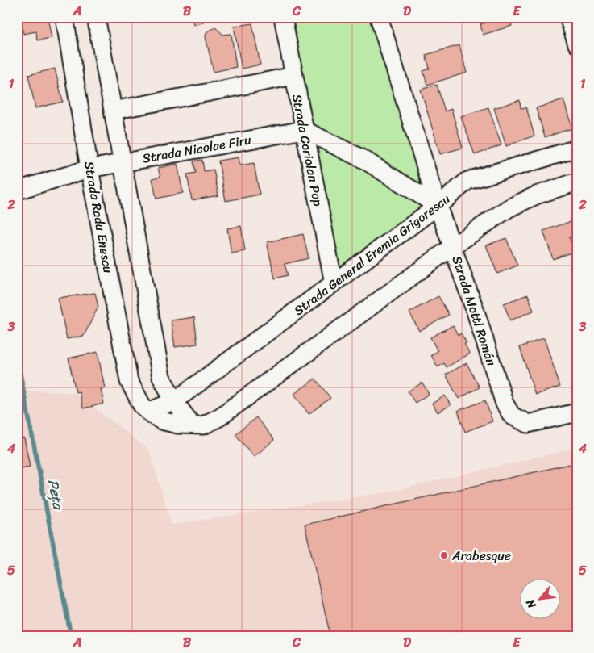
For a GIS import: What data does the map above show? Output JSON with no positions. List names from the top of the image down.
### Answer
{
  "streets": {
    "street": [
      "Strada Nicolae Firu",
      "Strada Coriolan Pop",
      "Strada Radu Enescu",
      "Strada General Eremia Grigorescu",
      "Strada Mottl Román"
    ]
  },
  "crossings": [
    ["Strada Nicolae Firu", "Strada Coriolan Pop"],
    ["Strada Nicolae Firu", "Strada Radu Enescu"],
    ["Strada Coriolan Pop", "Strada General Eremia Grigorescu"],
    ["Strada Radu Enescu", "Strada General Eremia Grigorescu"],
    ["Strada General Eremia Grigorescu", "Strada Mottl Román"]
  ],
  "water": ["Peța"],
  "places": ["Arabesque"],
  "north": "bottom left",
  "grid": {
    "columns": [
      "A",
      "B",
      "C",
      "D",
      "E"
    ],
    "rows": [
      "1",
      "2",
      "3",
      "4",
      "5"
    ]
  }
}
